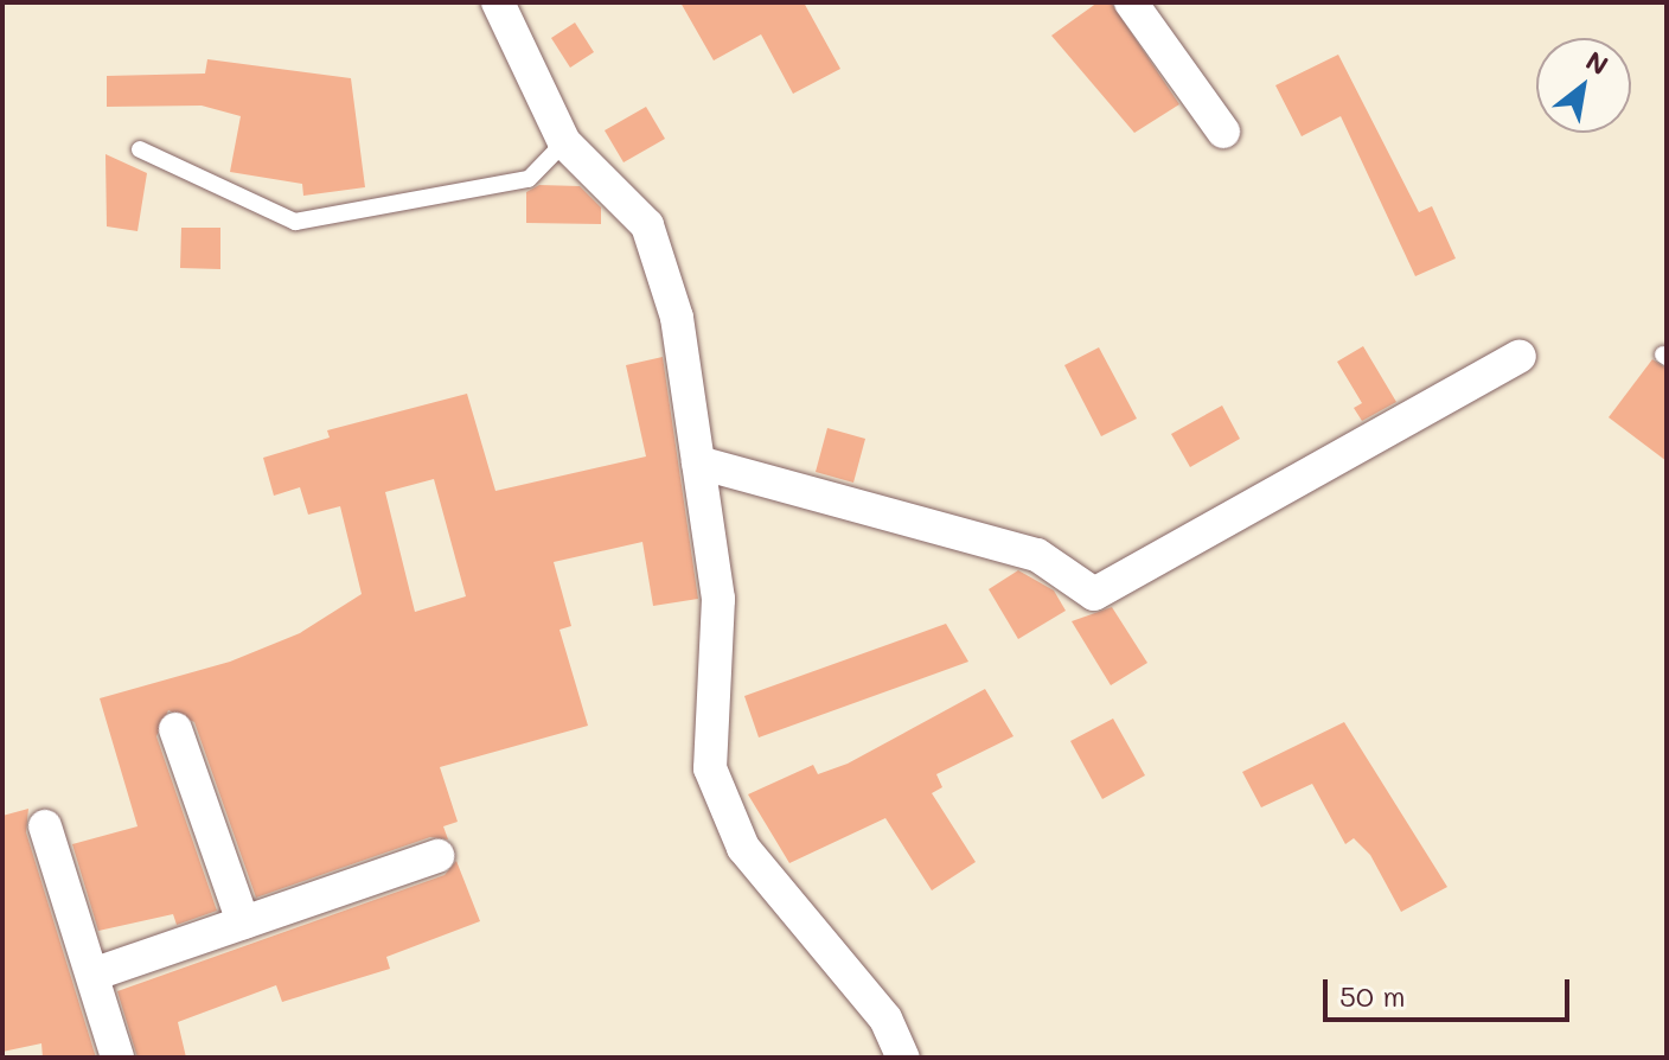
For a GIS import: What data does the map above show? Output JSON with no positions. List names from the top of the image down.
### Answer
{
  "scale_bar": "50 m",
  "north": "top right"
}
